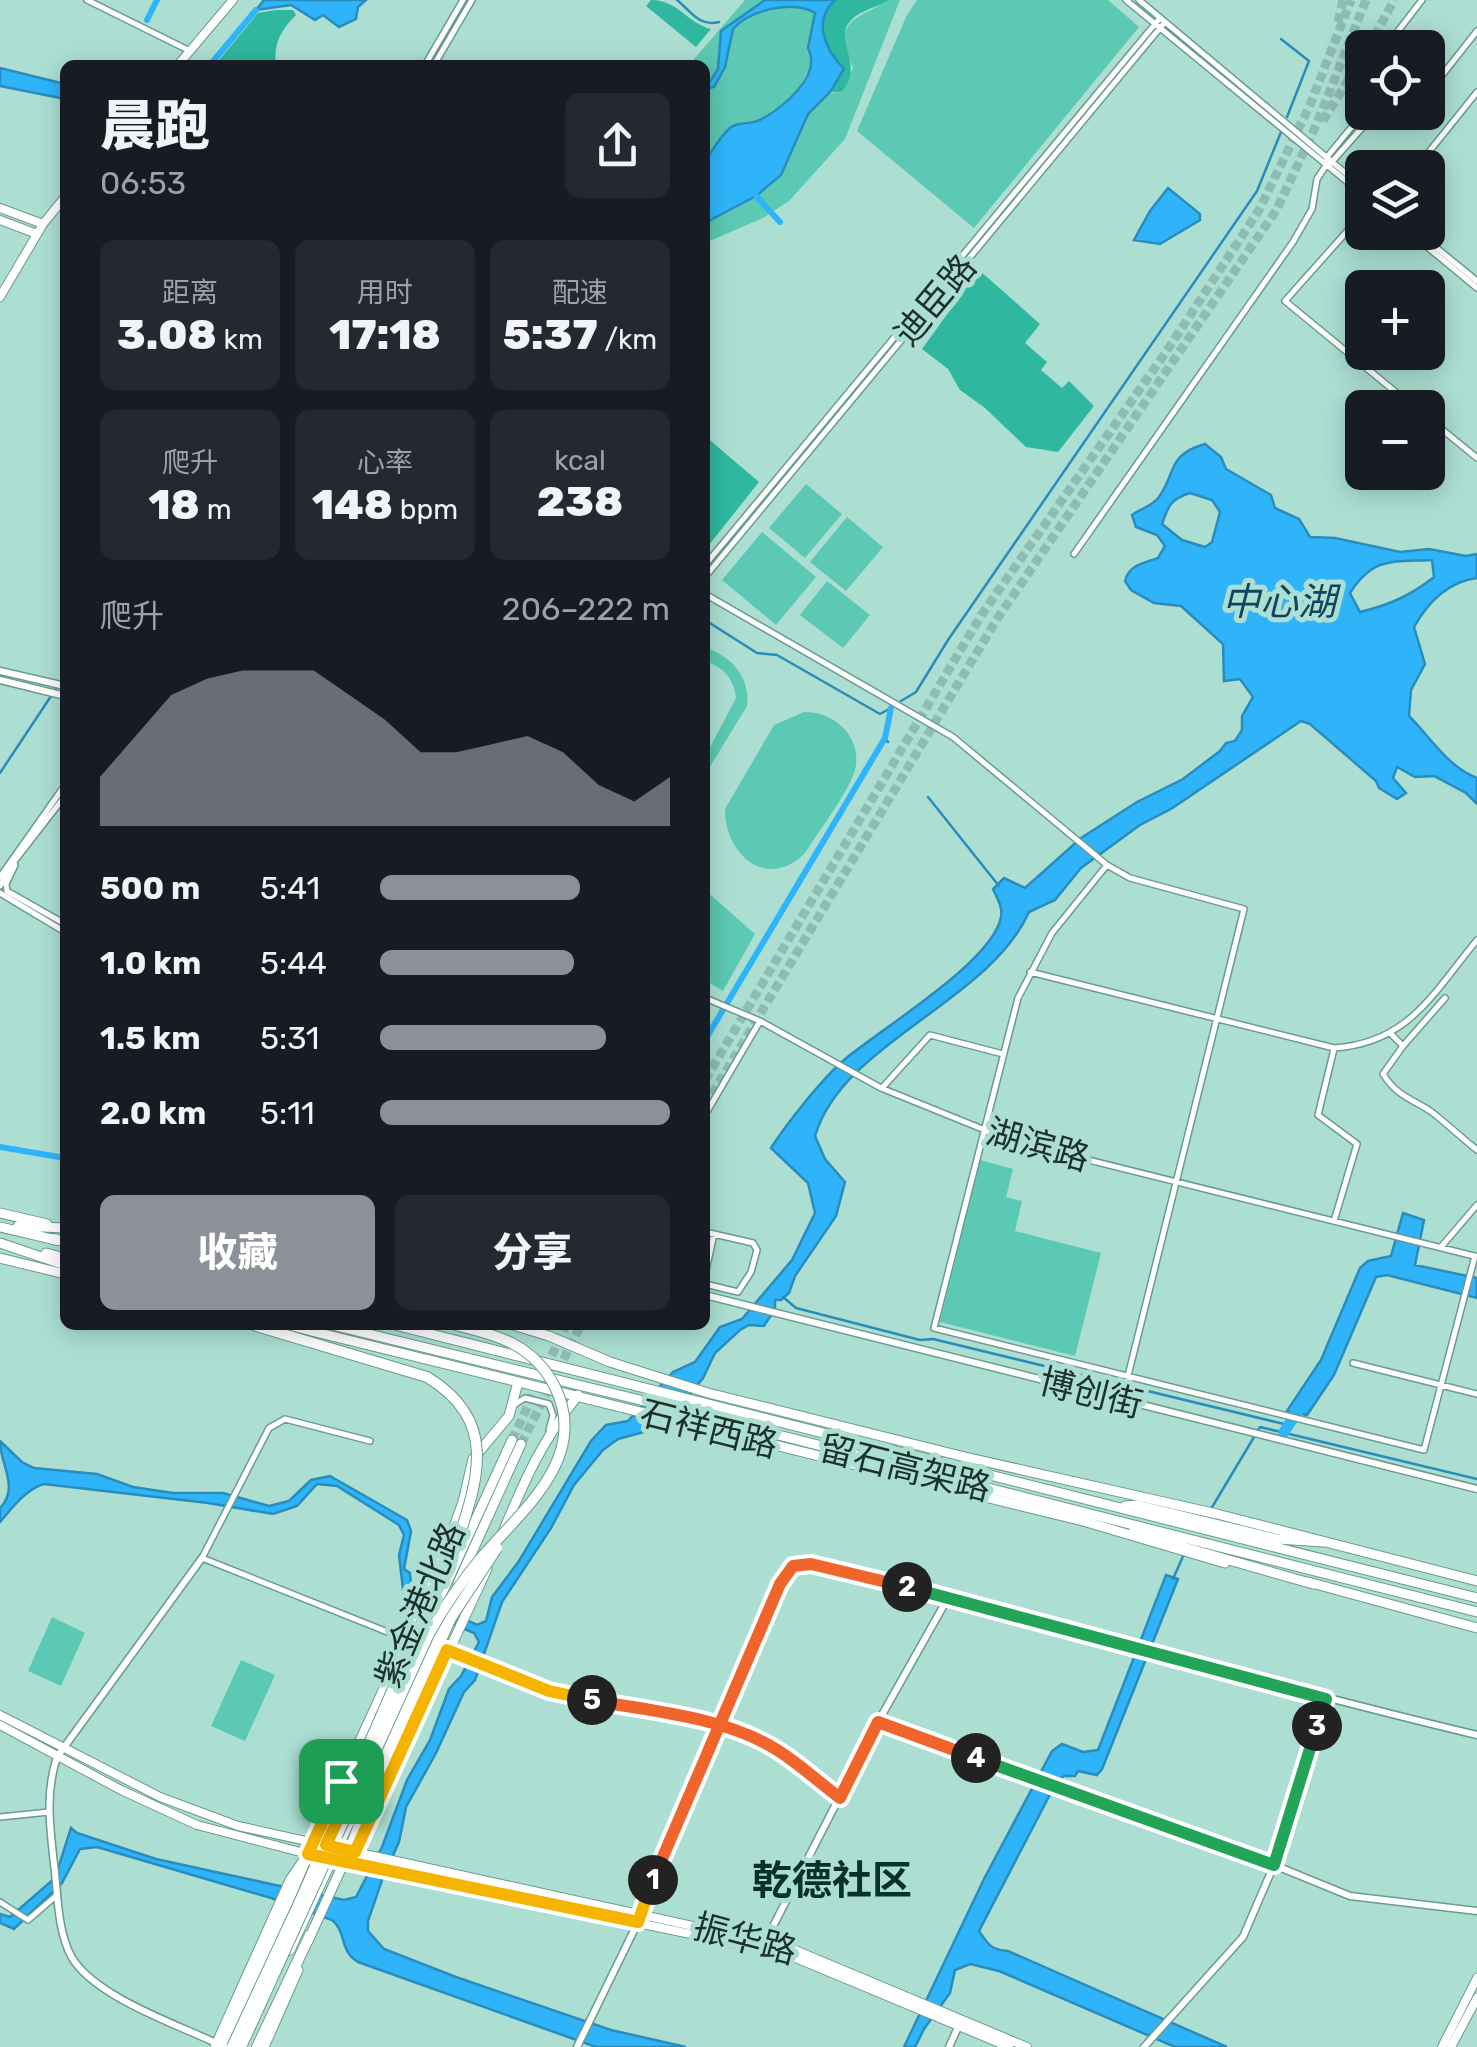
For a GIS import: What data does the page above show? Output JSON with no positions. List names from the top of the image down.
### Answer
{
  "streets": {
    "main road": [
      "石祥西路",
      "留石高架路",
      "紫金港北路",
      "振华路"
    ],
    "street": ["迪臣路", "湖滨路", "博创街"]
  },
  "crossings": [
    ["石祥西路", "留石高架路"],
    ["石祥西路", "紫金港北路"],
    ["紫金港北路", "振华路"]
  ],
  "districts": ["乾德社区"],
  "water": ["中心湖"],
  "page": {
    "map_buttons": ["+", "−"],
    "heading": ["晨跑", "06:53"],
    "stats": [
      ["距离", "3.08 km"],
      ["用时", "17:18"],
      ["配速", "5:37 /km"],
      ["爬升", "18 m"],
      ["心率", "148 bpm"],
      ["kcal", "238"]
    ],
    "chart": ["爬升", "206–222 m"],
    "list": [
      {
        "name": "500 m",
        "note": "5:41"
      },
      {
        "name": "1.0 km",
        "note": "5:44"
      },
      {
        "name": "1.5 km",
        "note": "5:31"
      },
      {
        "name": "2.0 km",
        "note": "5:11"
      }
    ],
    "buttons": ["收藏", "分享"],
    "pins": [
      "2",
      "5",
      "3",
      "4",
      "1"
    ]
  }
}
